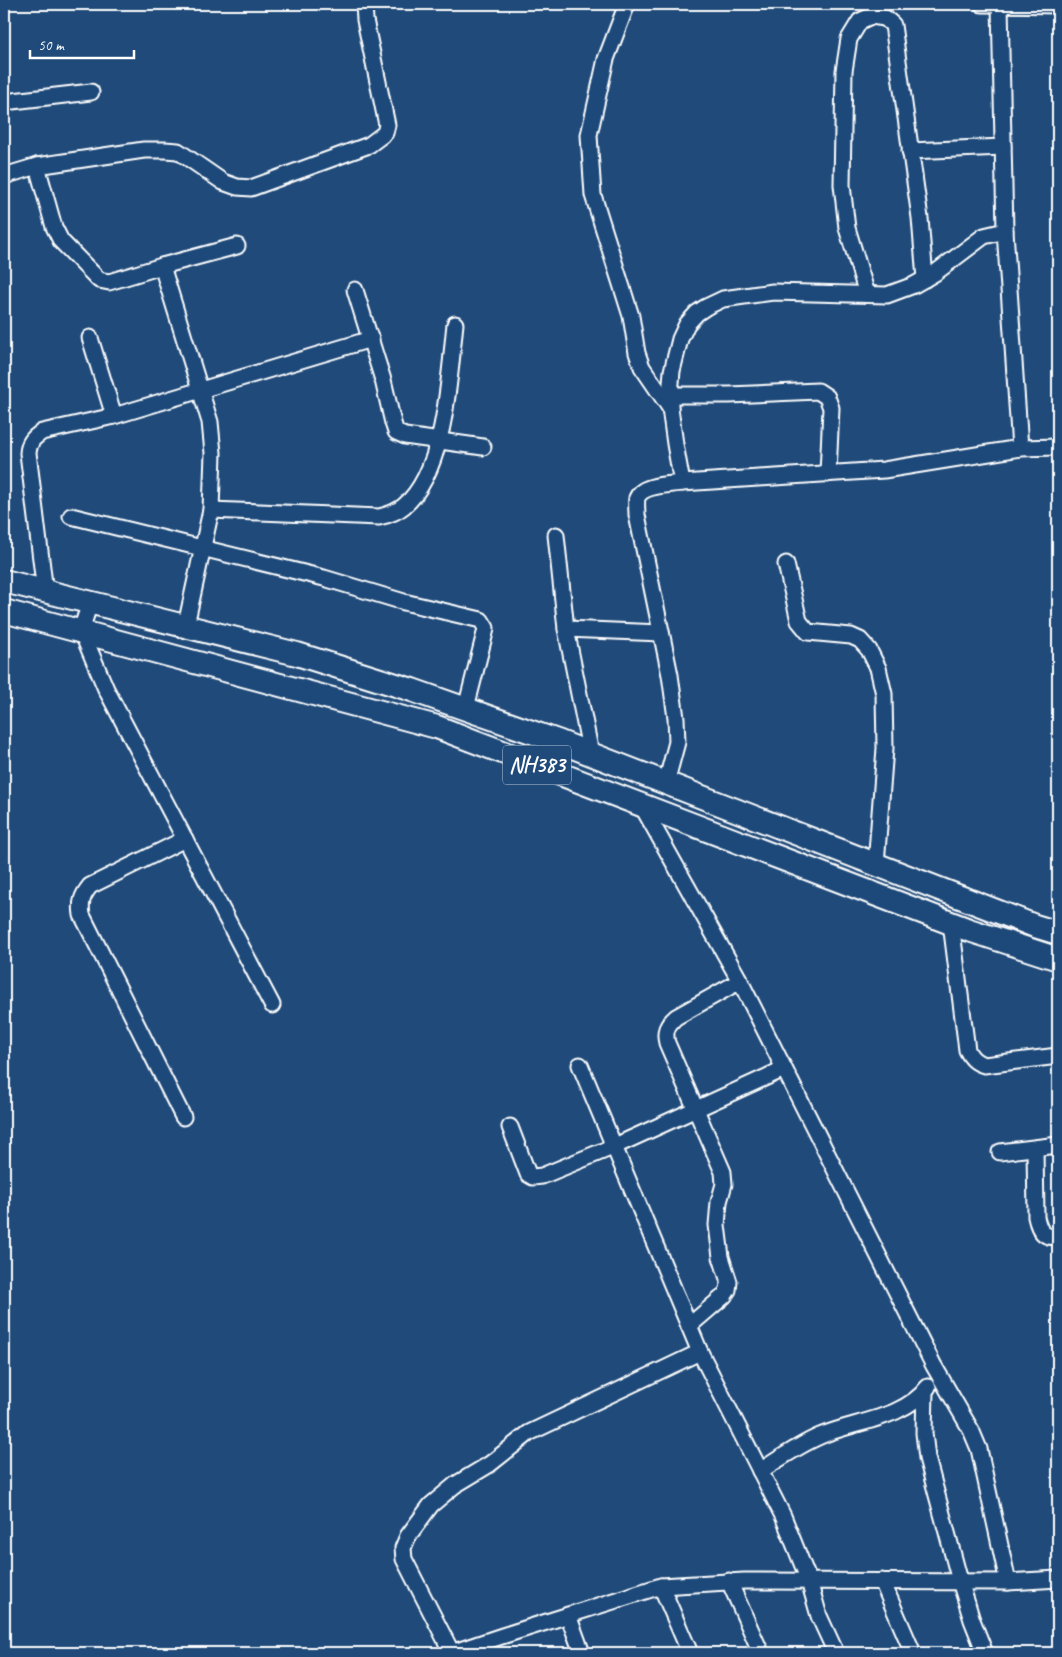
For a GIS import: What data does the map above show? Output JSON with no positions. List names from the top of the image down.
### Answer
{
  "streets": {
    "highway": ["NH383"]
  },
  "scale_bar": "50 m"
}
